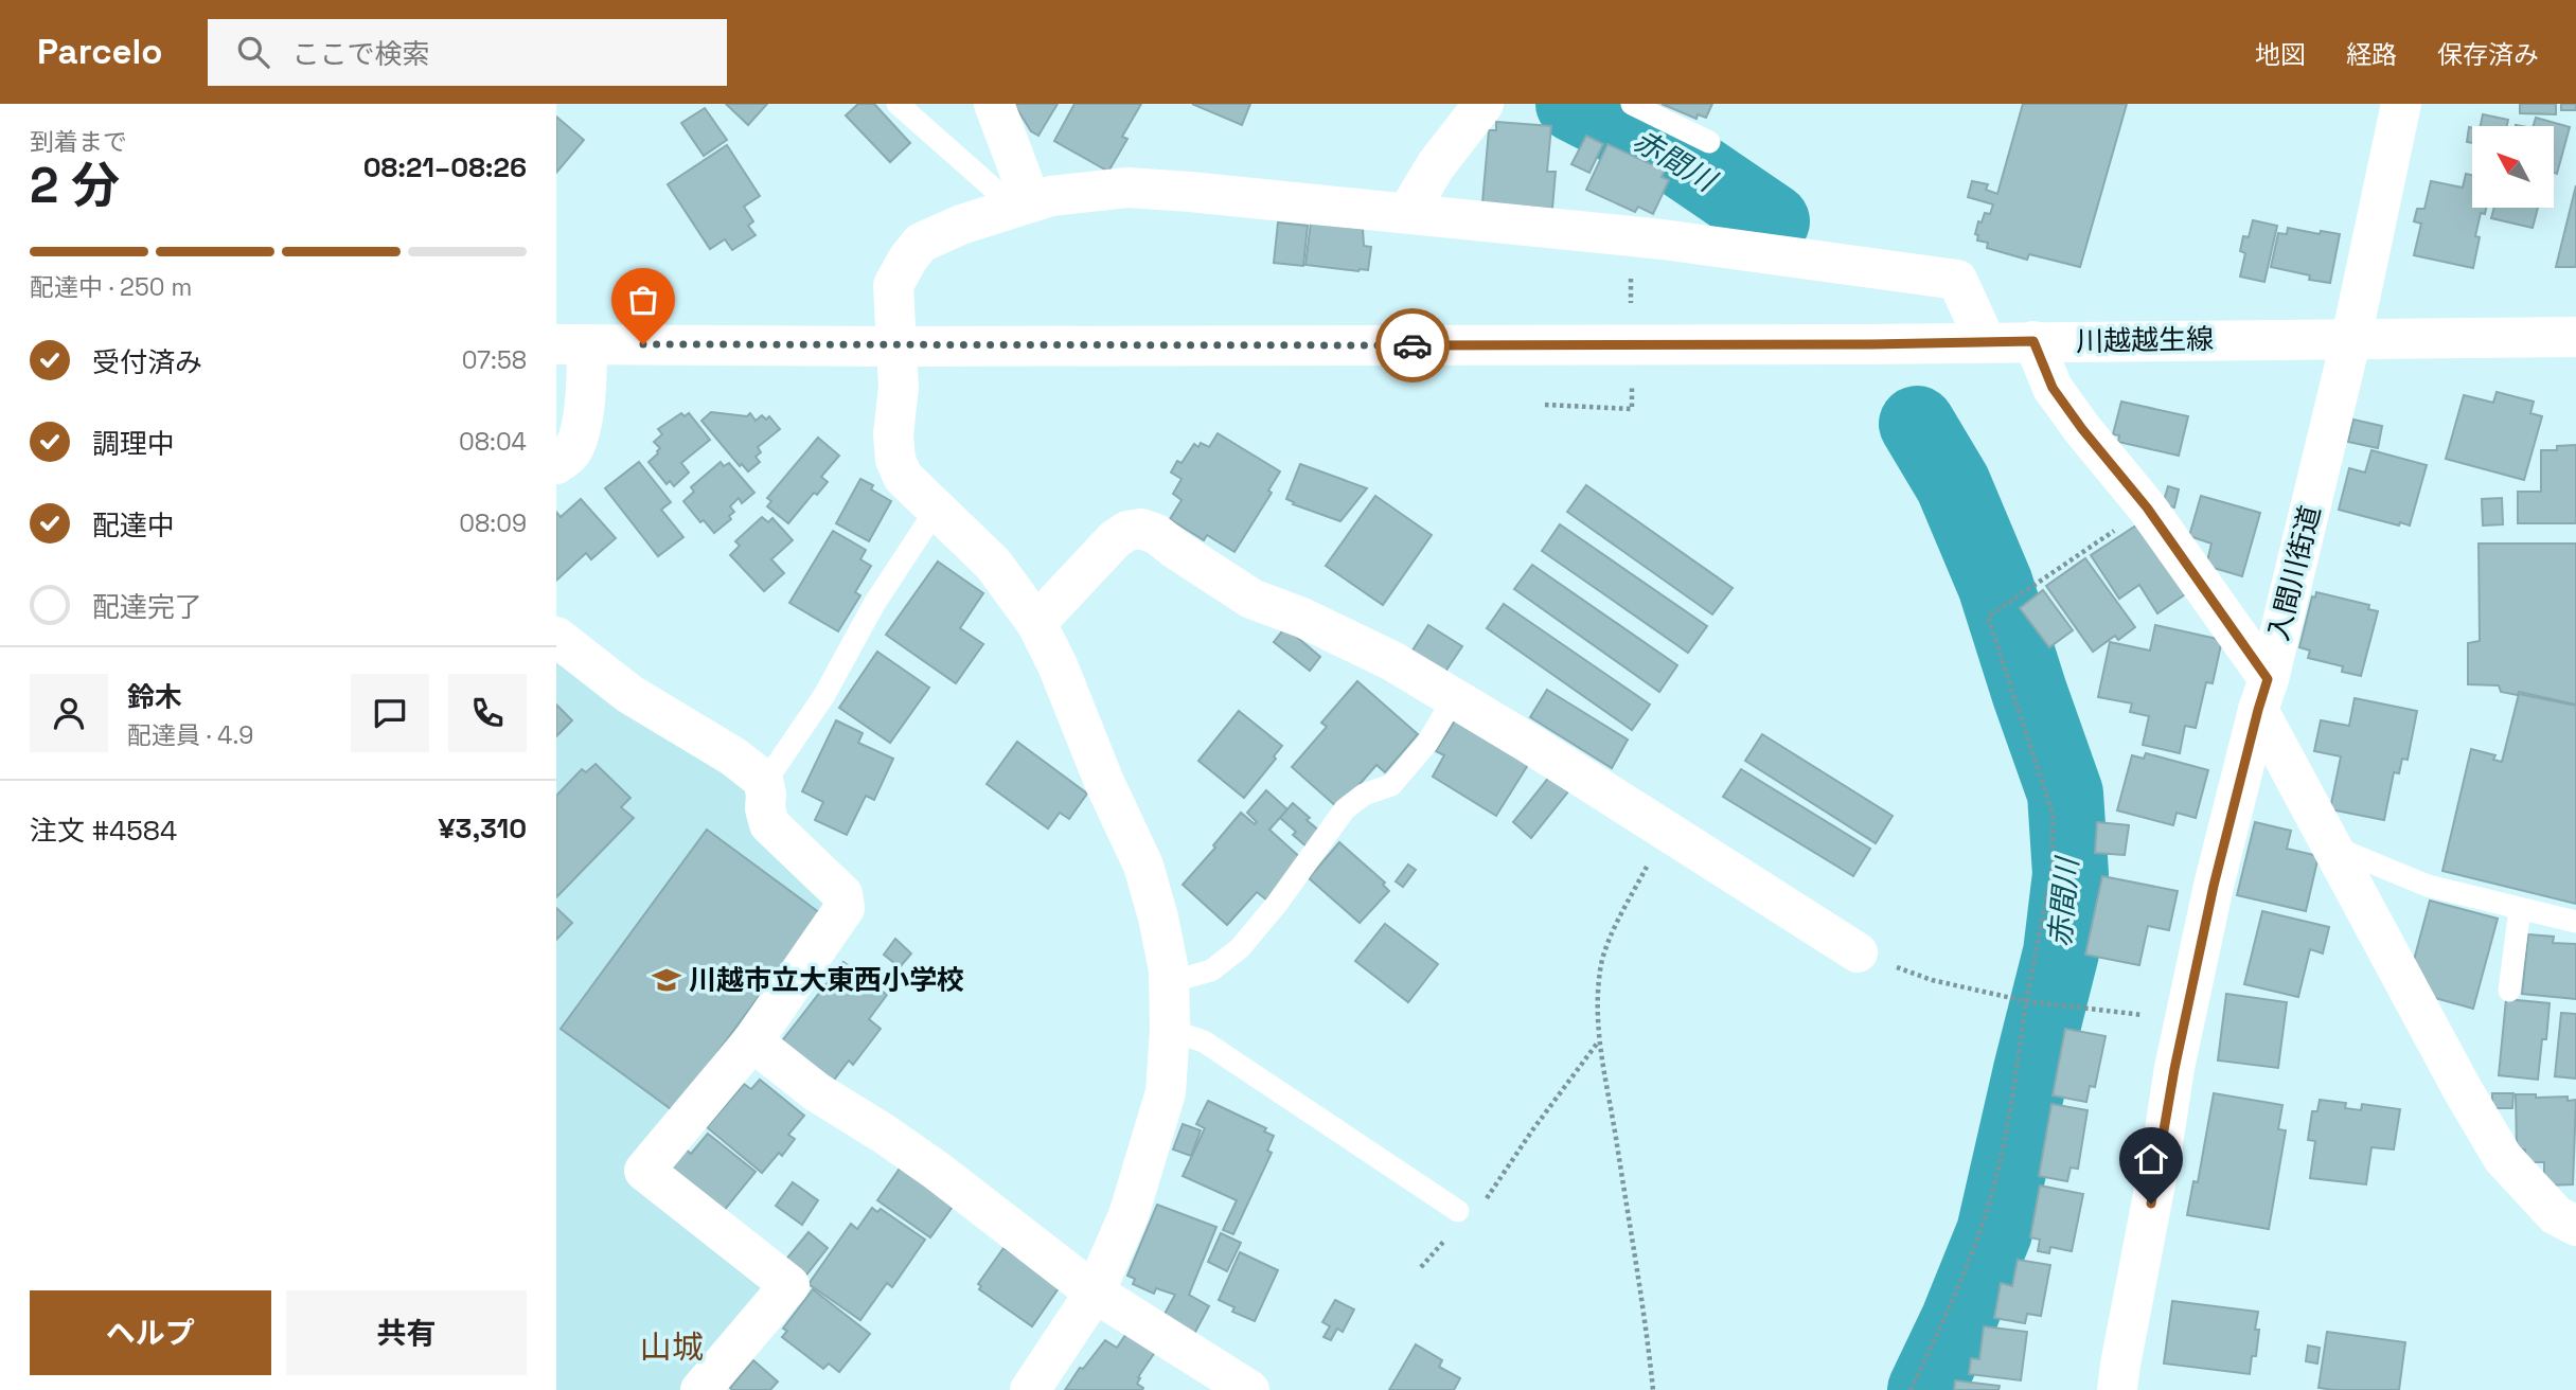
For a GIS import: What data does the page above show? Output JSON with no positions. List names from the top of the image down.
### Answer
{
  "streets": {
    "street": ["川越越生線", "入間川街道"]
  },
  "crossings": [
    ["川越越生線", "入間川街道"]
  ],
  "districts": ["山城"],
  "water": ["赤間川"],
  "places": {
    "school or university": ["川越市立大東西小学校"]
  },
  "north": "top left",
  "page": {
    "header": "Parcelo",
    "search": "ここで検索",
    "nav": ["地図", "経路", "保存済み"],
    "heading": ["2 分", "到着まで", "08:21–08:26"],
    "panel": [
      "鈴木",
      "配達員 · 4.9",
      "注文 #4584",
      "¥3,310"
    ],
    "bar": "配達中 · 250 m",
    "list": [
      ["受付済み", "07:58"],
      ["調理中", "08:04"],
      ["配達中", "08:09"],
      "配達完了"
    ],
    "buttons": ["ヘルプ", "共有"]
  }
}
